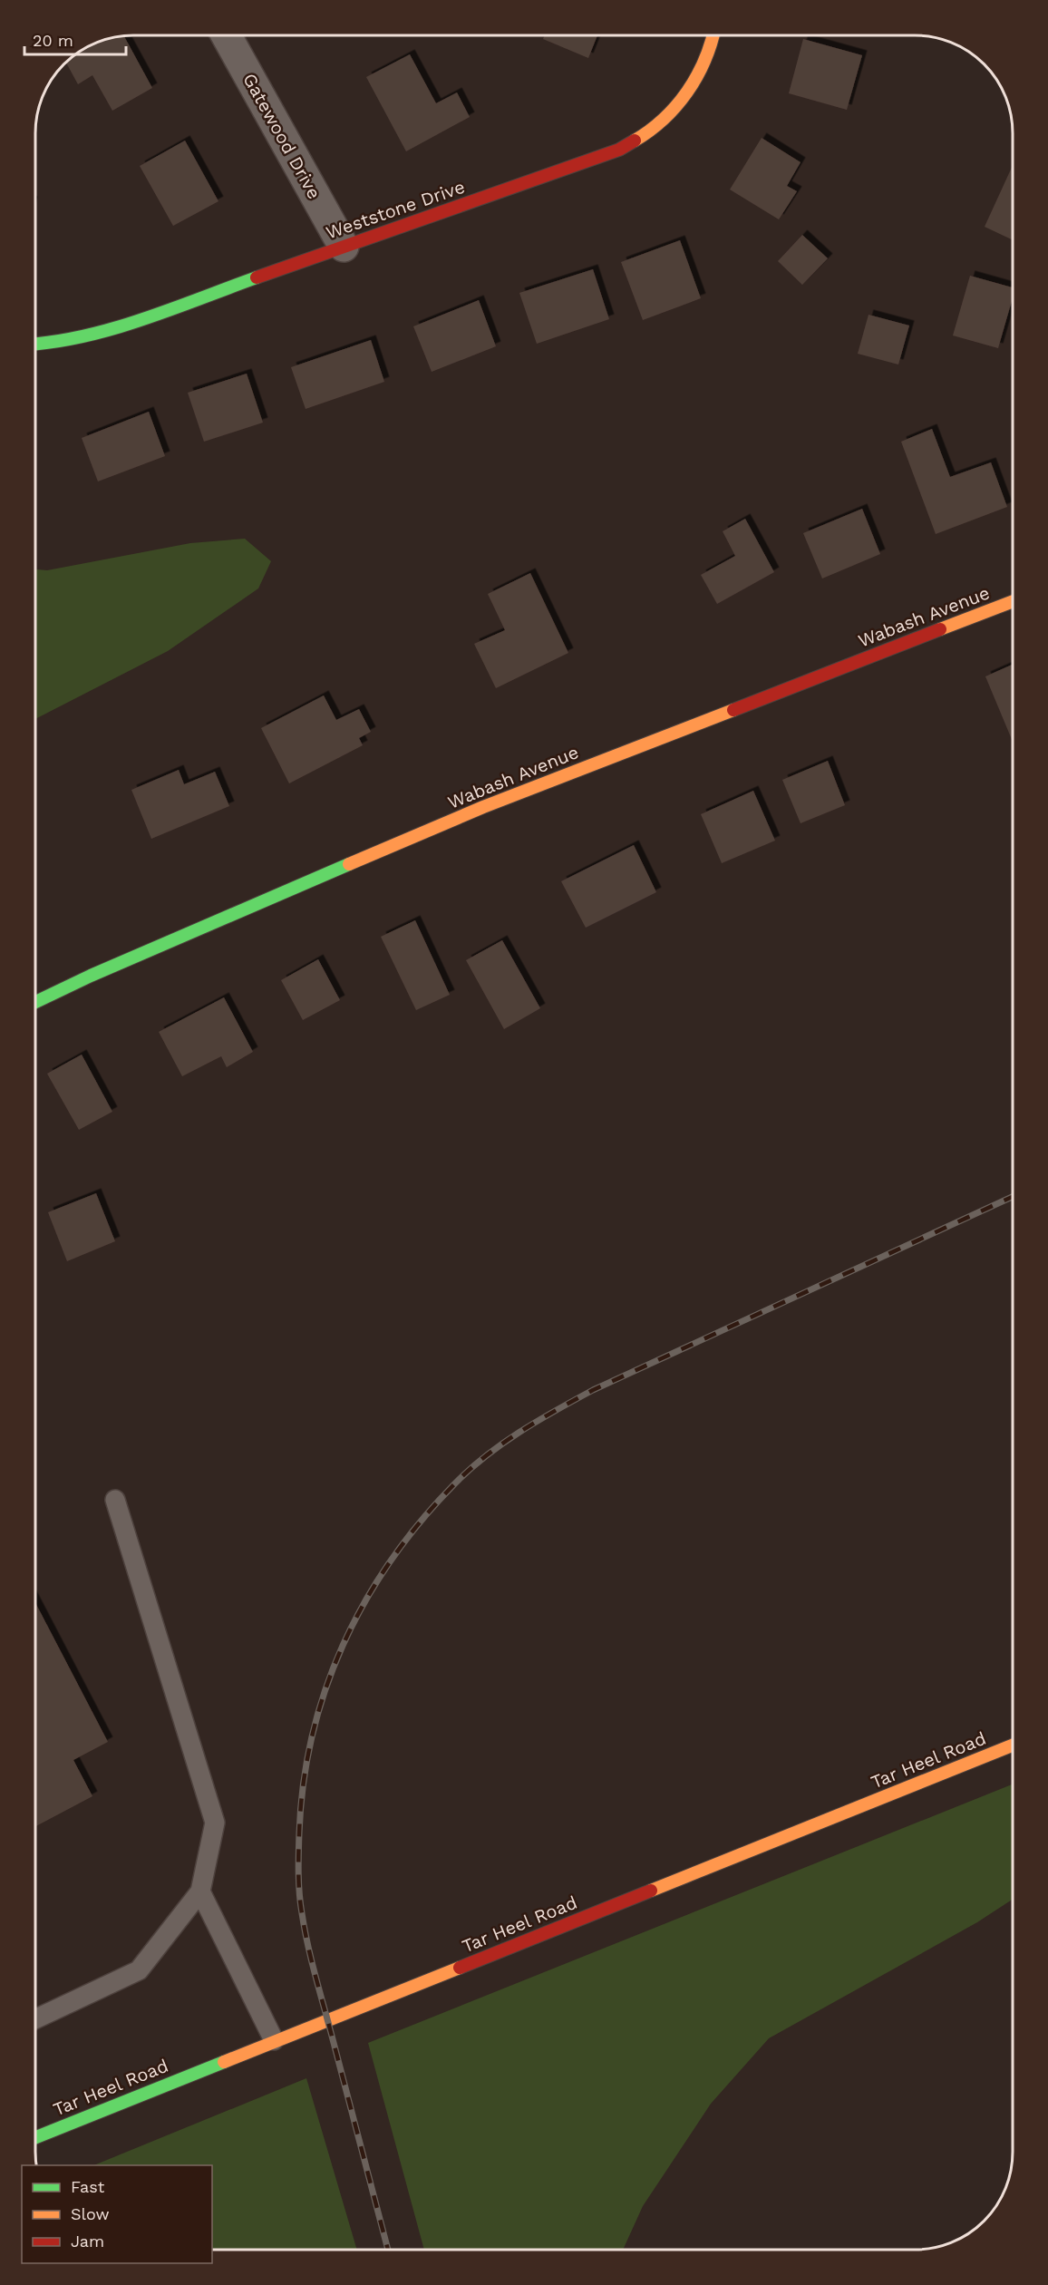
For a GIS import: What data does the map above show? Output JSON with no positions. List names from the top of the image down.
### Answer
{
  "streets": {
    "street": [
      "Gatewood Drive",
      "Weststone Drive",
      "Wabash Avenue",
      "Tar Heel Road"
    ]
  },
  "crossings": [
    ["Gatewood Drive", "Weststone Drive"]
  ],
  "legend": ["Fast", "Slow", "Jam"],
  "scale_bar": "20 m"
}
